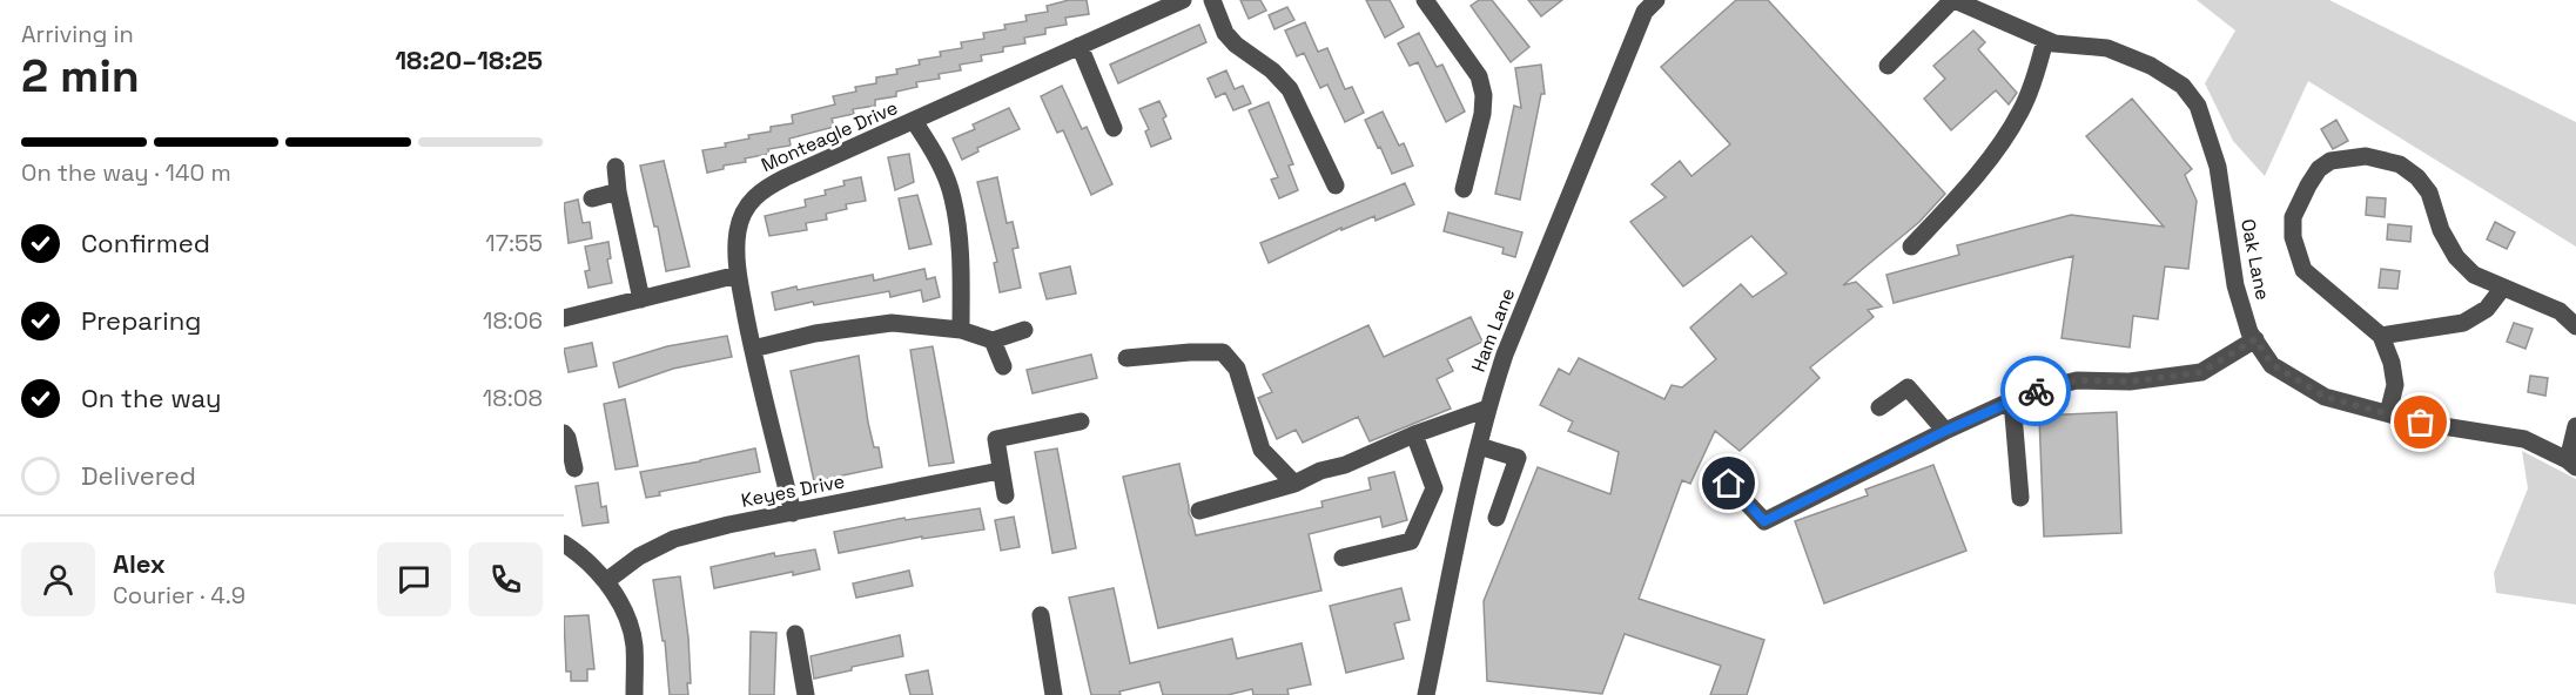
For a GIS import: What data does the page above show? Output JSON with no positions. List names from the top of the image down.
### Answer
{
  "streets": {
    "street": [
      "Monteagle Drive",
      "Oak Lane",
      "Ham Lane",
      "Keyes Drive"
    ]
  },
  "crossings": [
    ["Monteagle Drive", "Keyes Drive"]
  ],
  "page": {
    "heading": ["2 min", "Arriving in", "18:20–18:25"],
    "panel": ["Alex", "Courier · 4.9"],
    "bar": "On the way · 140 m",
    "list": [
      ["Confirmed", "17:55"],
      ["Preparing", "18:06"],
      ["On the way", "18:08"],
      "Delivered"
    ]
  }
}
